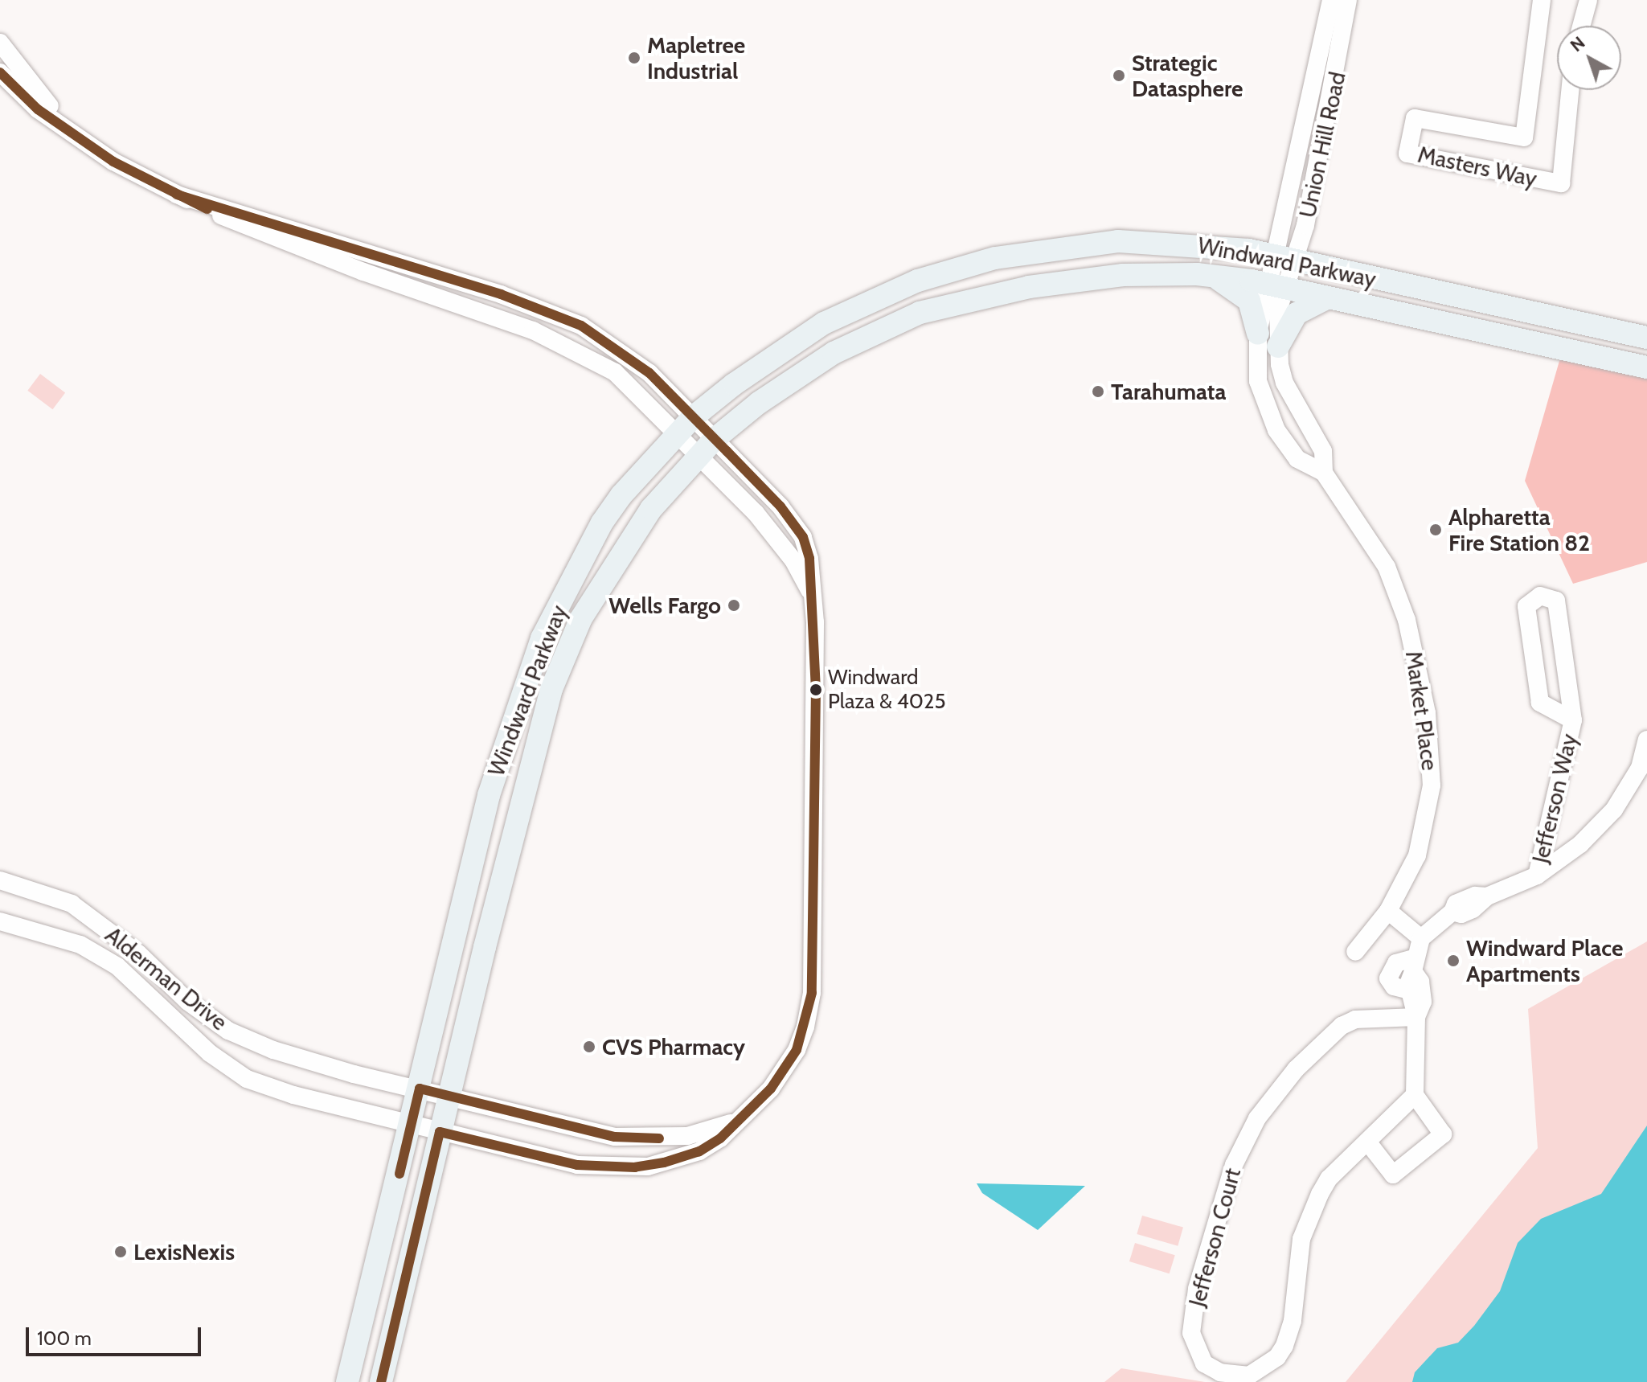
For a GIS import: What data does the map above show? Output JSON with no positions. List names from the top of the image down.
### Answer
{
  "streets": {
    "main road": ["Windward Parkway"],
    "street": [
      "Union Hill Road",
      "Masters Way",
      "Market Place",
      "Jefferson Way",
      "Alderman Drive",
      "Jefferson Court"
    ]
  },
  "crossings": [
    ["Union Hill Road", "Windward Parkway"],
    ["Union Hill Road", "Market Place"],
    ["Windward Parkway", "Market Place"],
    ["Windward Parkway", "Alderman Drive"]
  ],
  "places": [
    "Mapletree Industrial",
    "Strategic Datasphere",
    "Tarahumata",
    "Alpharetta Fire Station 82",
    "Wells Fargo",
    "Windward Plaza & 4025",
    "Windward Place Apartments",
    "CVS Pharmacy",
    "LexisNexis"
  ],
  "scale_bar": "100 m",
  "north": "top left"
}
